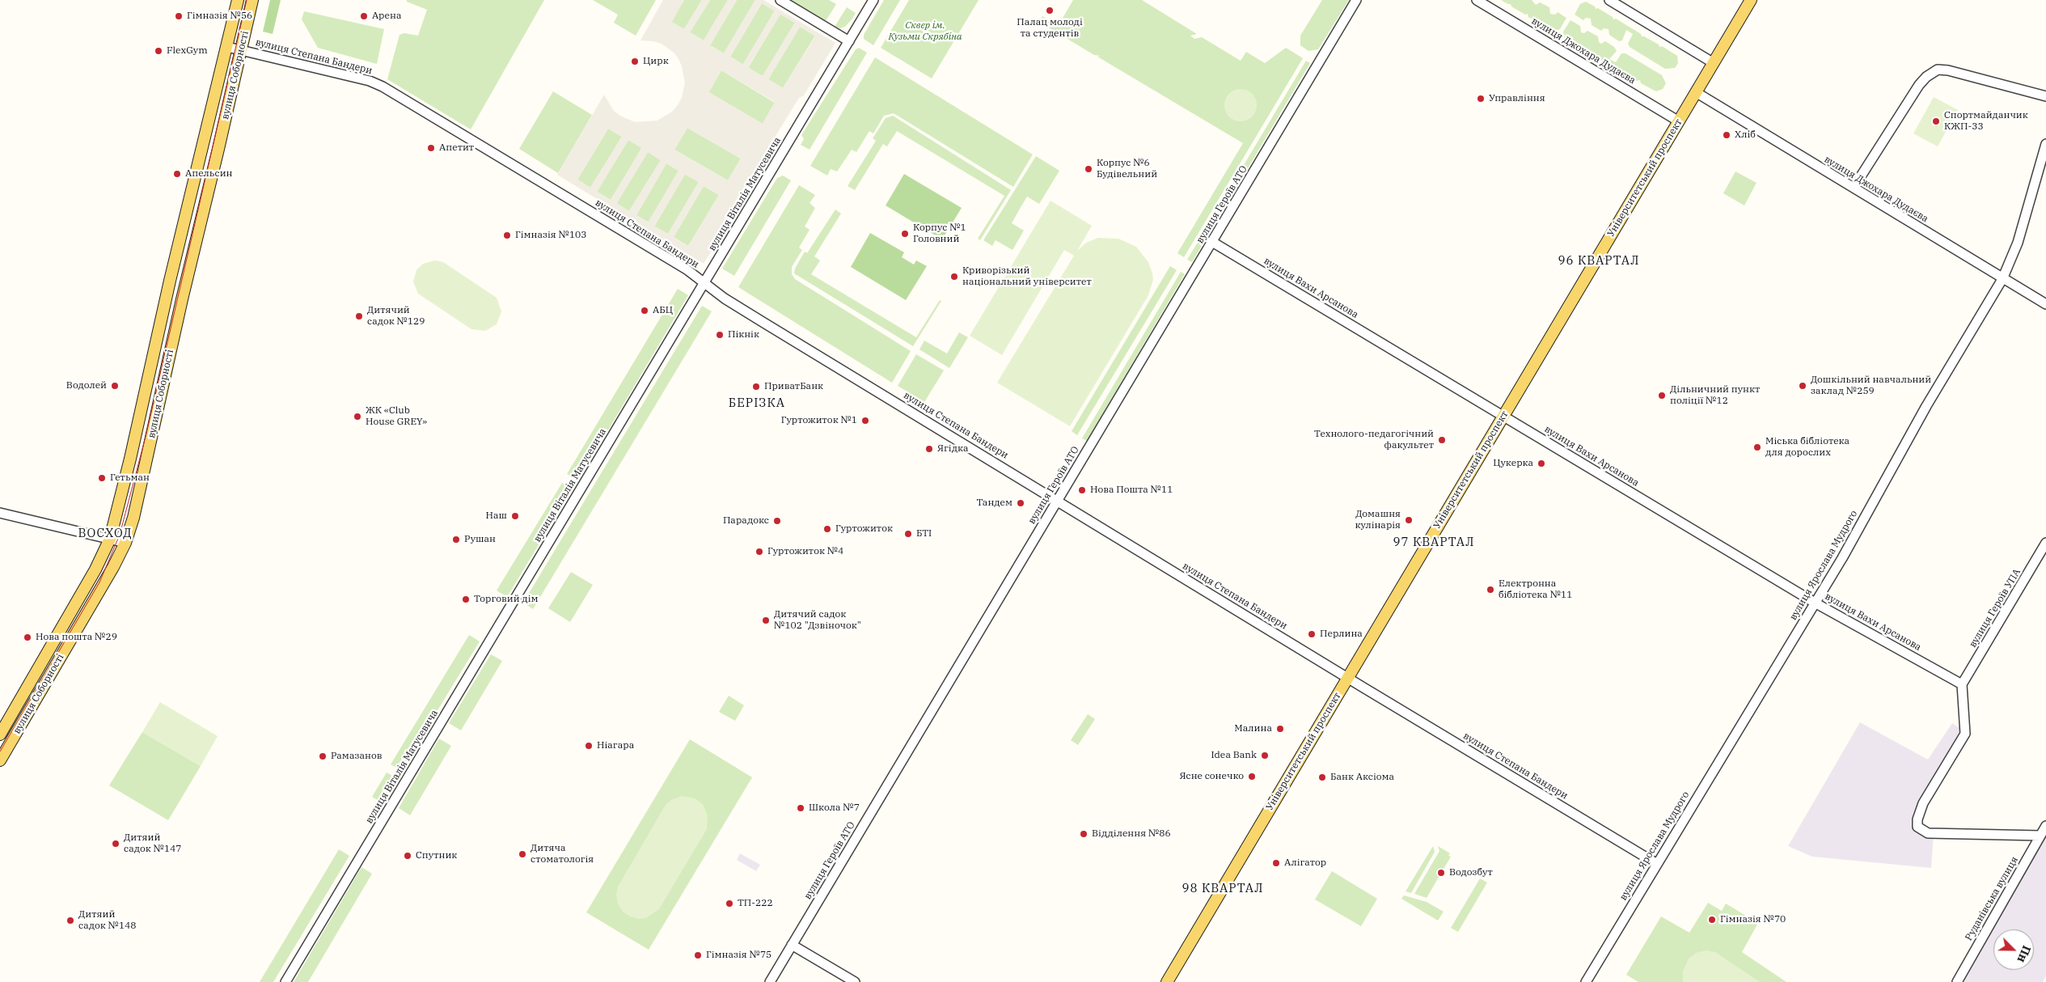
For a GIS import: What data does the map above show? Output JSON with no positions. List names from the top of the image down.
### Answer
{
  "streets": {
    "main road": ["вулиця Соборності", "Університетський проспект"],
    "street": [
      "вулиця Джохара Дудаєва",
      "вулиця Степана Бандери",
      "вулиця Віталія Матусевича",
      "вулиця Героїв АТО",
      "вулиця Вахи Арсанова",
      "вулиця Ярослава Мудрого",
      "вулиця Героїв УПА",
      "Руданівська вулиця"
    ]
  },
  "crossings": [
    ["вулиця Джохара Дудаєва", "Університетський проспект"],
    ["вулиця Джохара Дудаєва", "вулиця Ярослава Мудрого"],
    ["вулиця Степана Бандери", "вулиця Соборності"],
    ["вулиця Степана Бандери", "Університетський проспект"],
    ["вулиця Степана Бандери", "вулиця Віталія Матусевича"],
    ["вулиця Степана Бандери", "вулиця Героїв АТО"],
    ["вулиця Степана Бандери", "вулиця Ярослава Мудрого"],
    ["Університетський проспект", "вулиця Вахи Арсанова"],
    ["вулиця Героїв АТО", "вулиця Вахи Арсанова"],
    ["вулиця Вахи Арсанова", "вулиця Ярослава Мудрого"],
    ["вулиця Вахи Арсанова", "вулиця Героїв УПА"]
  ],
  "districts": [
    "96 КВАРТАЛ",
    "БЕРІЗКА",
    "ВОСХОД",
    "97 КВАРТАЛ",
    "98 КВАРТАЛ"
  ],
  "parks": ["Сквер ім. Кузьми Скрябіна"],
  "places": [
    "Палац молоді та студентів",
    "Гімназія №56",
    "Арена",
    "FlexGym",
    "Цирк",
    "Управління",
    "Спортмайданчик КЖП-33",
    "Хліб",
    "Апетит",
    "Корпус №6 Будівельний",
    "Апельсин",
    "Корпус №1 Головний",
    "Гімназія №103",
    "Криворізький національний університет",
    "АБЦ",
    "Дитячий садок №129",
    "Пікнік",
    "Водолей",
    "Дошкільний навчальний заклад №259",
    "ПриватБанк",
    "Дільничний пункт поліції №12",
    "ЖК «Club House GREY»",
    "Гуртожиток №1",
    "Технолого-педагогічний факультет",
    "Міська бібліотека для дорослих",
    "Ягідка",
    "Цукерка",
    "Гетьман",
    "Нова Пошта №11",
    "Тандем",
    "Наш",
    "Домашня кулінарія",
    "Парадокс",
    "Гуртожиток",
    "БТІ",
    "Рушан",
    "Гуртожиток №4",
    "Електронна бібліотека №11",
    "Торговий дім",
    "Дитячий садок №102 \"Дзвіночок\"",
    "Перлина",
    "Нова пошта №29",
    "Малина",
    "Ніагара",
    "Idea Bank",
    "Рамазанов",
    "Ясне сонечко",
    "Банк Аксіома",
    "Школа №7",
    "Відділення №86",
    "Дитяий садок №147",
    "Дитяча стоматологія",
    "Спутник",
    "Алігатор",
    "Водозбут",
    "ТП-222",
    "Гімназія №70",
    "Дитяий садок №148",
    "Гімназія №75"
  ],
  "north": "bottom right"
}
